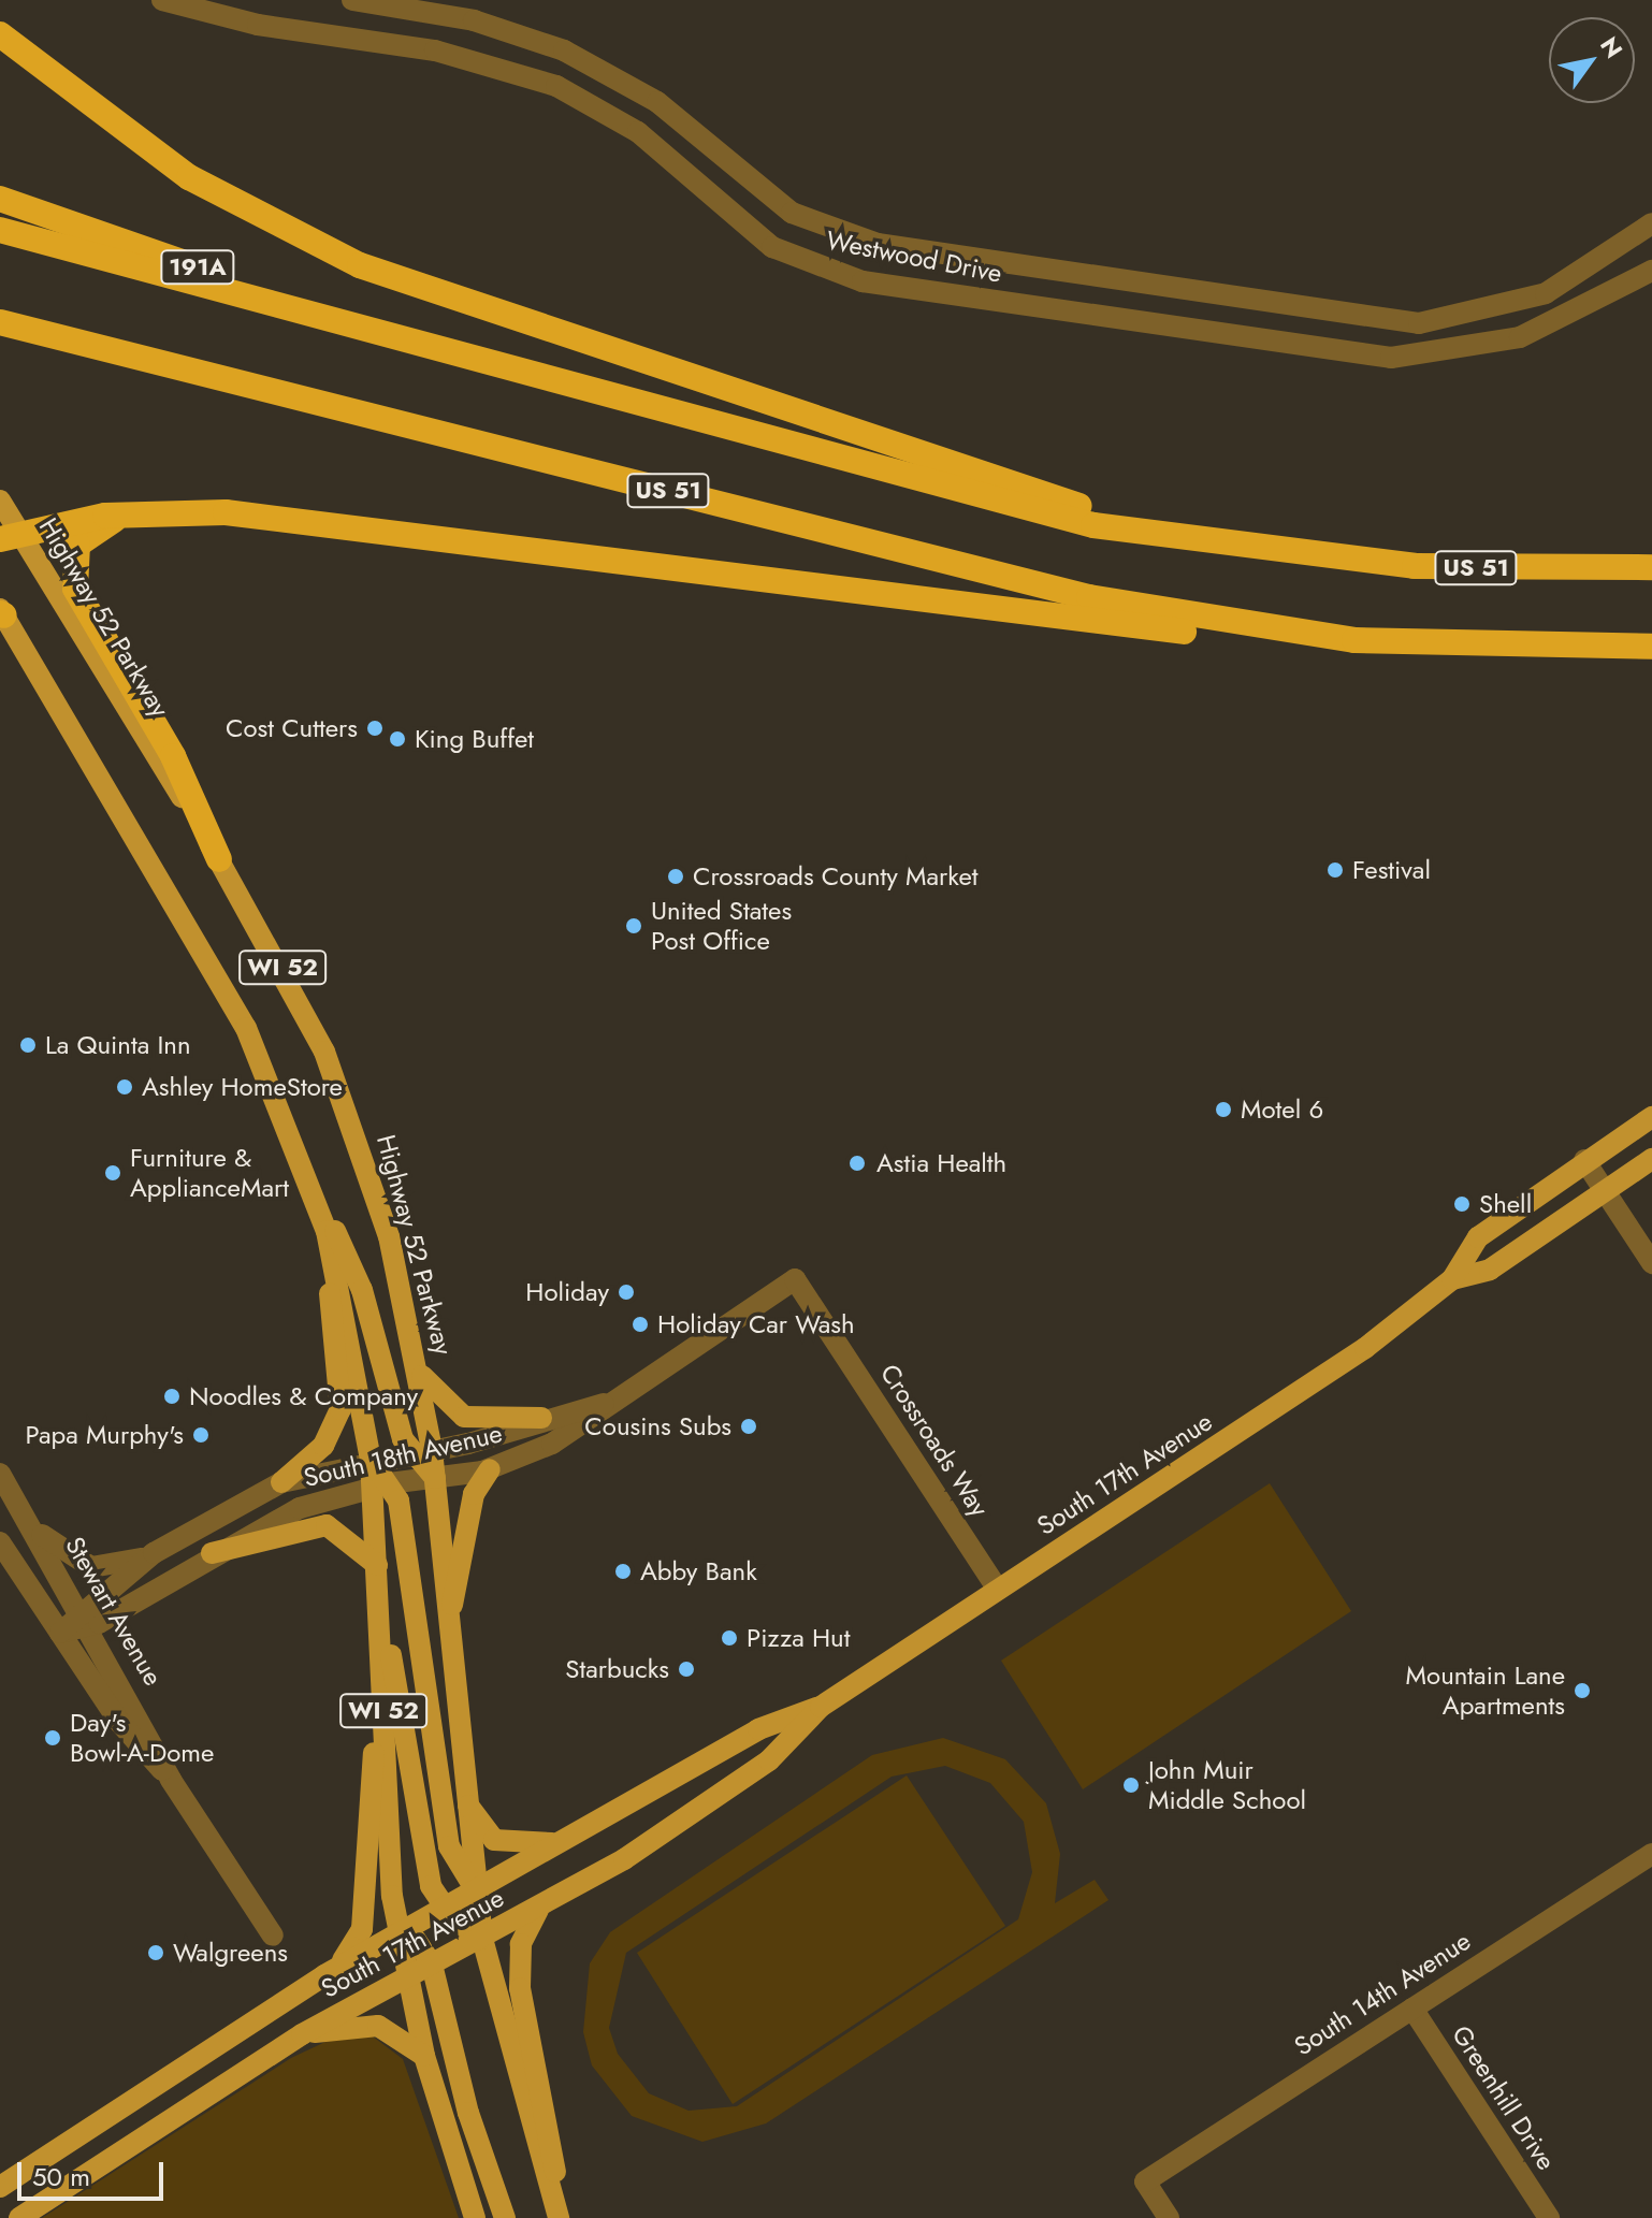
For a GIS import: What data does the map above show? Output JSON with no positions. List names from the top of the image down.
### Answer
{
  "streets": {
    "highway": ["191A", "US 51"],
    "main road": ["Highway 52 Parkway", "WI 52", "South 17th Avenue"],
    "street": [
      "Westwood Drive",
      "Crossroads Way",
      "South 18th Avenue",
      "Stewart Avenue",
      "South 14th Avenue",
      "Greenhill Drive"
    ]
  },
  "crossings": [
    ["191A", "US 51"],
    ["Highway 52 Parkway", "WI 52"],
    ["Highway 52 Parkway", "South 18th Avenue"],
    ["Highway 52 Parkway", "South 17th Avenue"],
    ["WI 52", "South 18th Avenue"],
    ["WI 52", "South 17th Avenue"],
    ["Crossroads Way", "South 18th Avenue"],
    ["Crossroads Way", "South 17th Avenue"],
    ["South 18th Avenue", "Stewart Avenue"],
    ["South 14th Avenue", "Greenhill Drive"]
  ],
  "places": [
    "Cost Cutters",
    "King Buffet",
    "Festival",
    "Crossroads County Market",
    "United States Post Office",
    "La Quinta Inn",
    "Ashley HomeStore",
    "Motel 6",
    "Astia Health",
    "Furniture & ApplianceMart",
    "Shell",
    "Holiday",
    "Holiday Car Wash",
    "Noodles & Company",
    "Cousins Subs",
    "Papa Murphy's",
    "Abby Bank",
    "Pizza Hut",
    "Starbucks",
    "Mountain Lane Apartments",
    "Day's Bowl-A-Dome",
    "John Muir Middle School",
    "Walgreens"
  ],
  "scale_bar": "50 m",
  "north": "top right"
}
